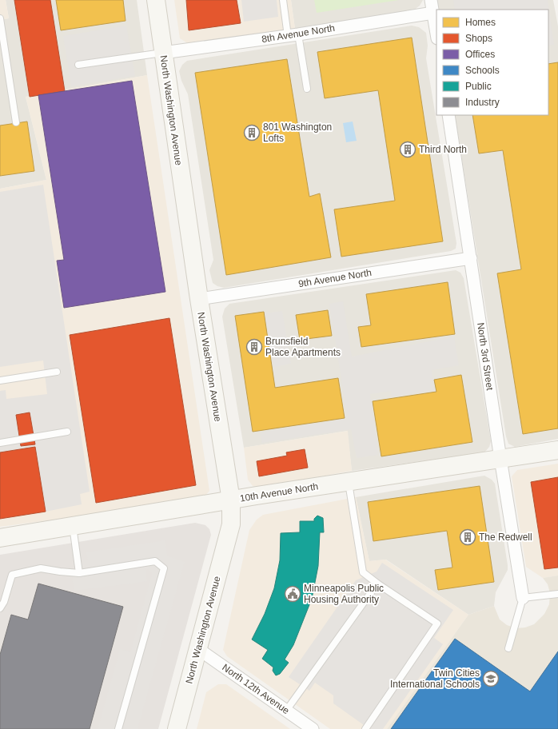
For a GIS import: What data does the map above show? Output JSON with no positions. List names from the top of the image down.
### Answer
{
  "streets": {
    "main road": ["North Washington Avenue", "10th Avenue North"],
    "street": [
      "8th Avenue North",
      "9th Avenue North",
      "North 3rd Street",
      "North 12th Avenue"
    ]
  },
  "crossings": [
    ["8th Avenue North", "North Washington Avenue"],
    ["North Washington Avenue", "9th Avenue North"],
    ["North Washington Avenue", "10th Avenue North"],
    ["North Washington Avenue", "North 12th Avenue"],
    ["9th Avenue North", "North 3rd Street"],
    ["North 3rd Street", "10th Avenue North"]
  ],
  "places": {
    "building": [
      "801 Washington Lofts",
      "Third North",
      "Brunsfield Place Apartments",
      "The Redwell"
    ],
    "public building": ["Minneapolis Public Housing Authority"],
    "school or university": ["Twin Cities International Schools"]
  },
  "legend": [
    "Homes",
    "Shops",
    "Offices",
    "Schools",
    "Public",
    "Industry"
  ]
}
